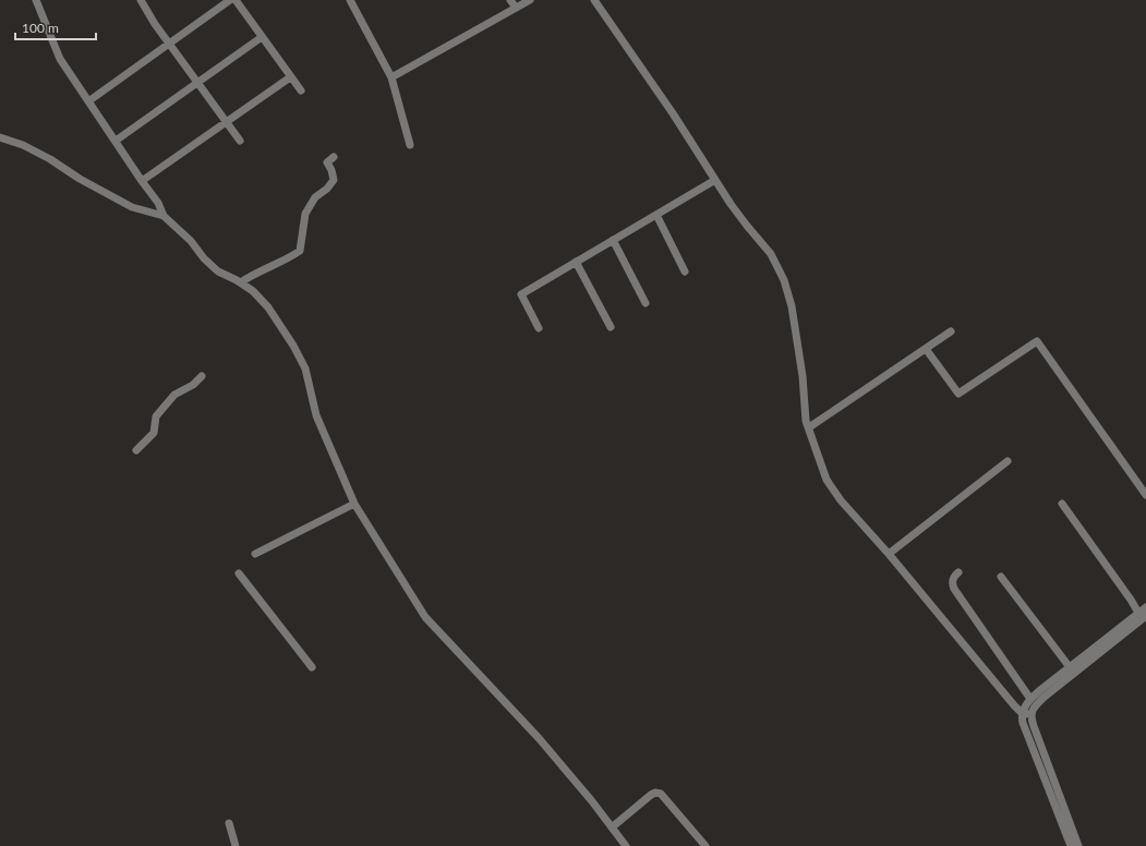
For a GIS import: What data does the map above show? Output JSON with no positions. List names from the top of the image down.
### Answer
{
  "scale_bar": "100 m"
}
